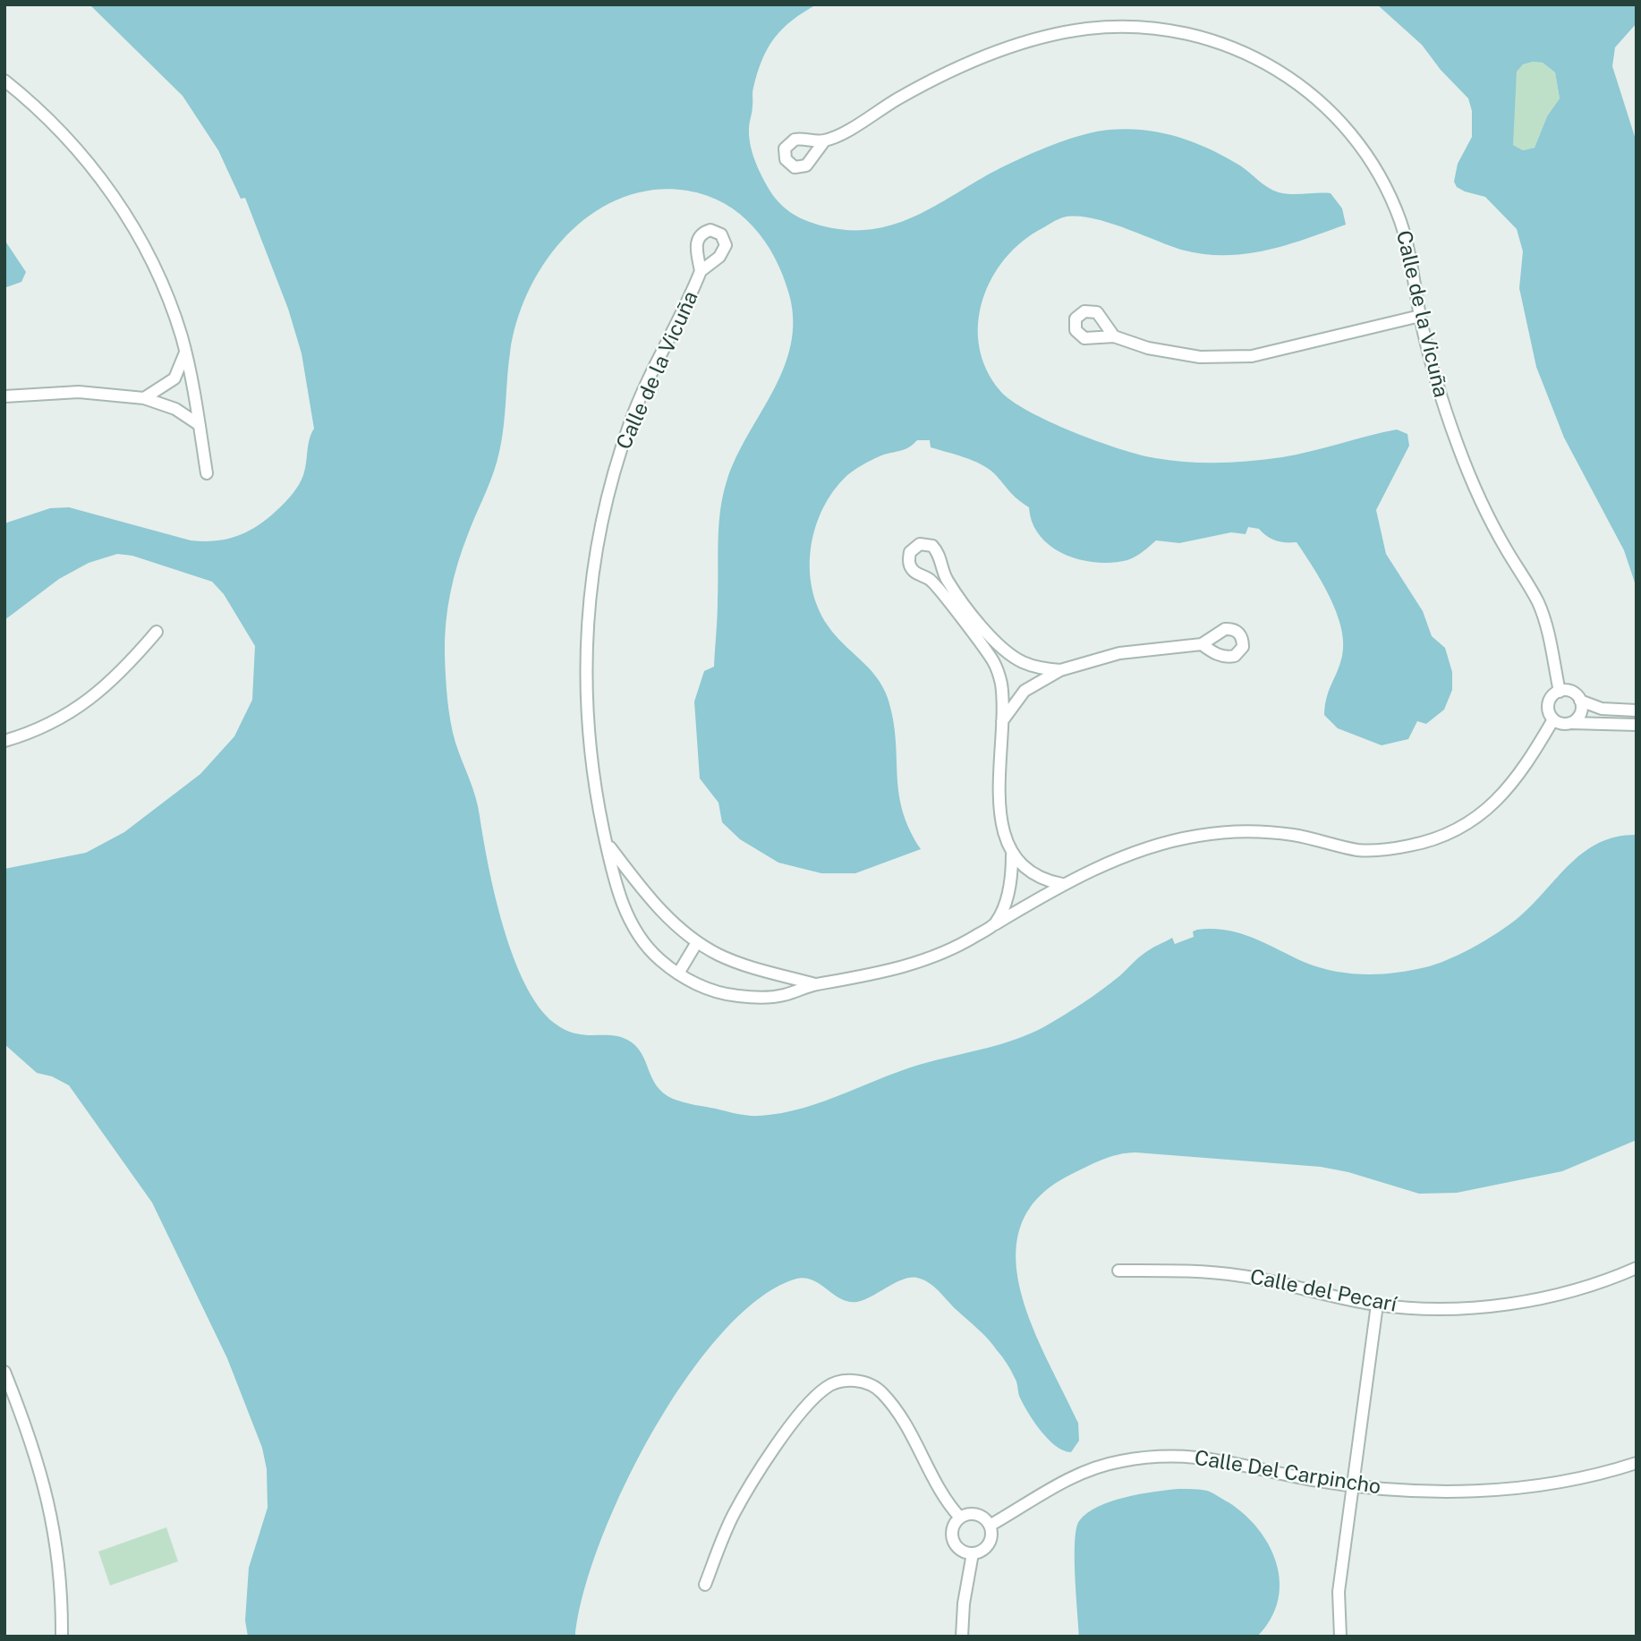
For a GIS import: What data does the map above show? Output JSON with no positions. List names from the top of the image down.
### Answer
{
  "streets": {
    "street": ["Calle de la Vicuña", "Calle del Pecarí", "Calle Del Carpincho"]
  }
}
